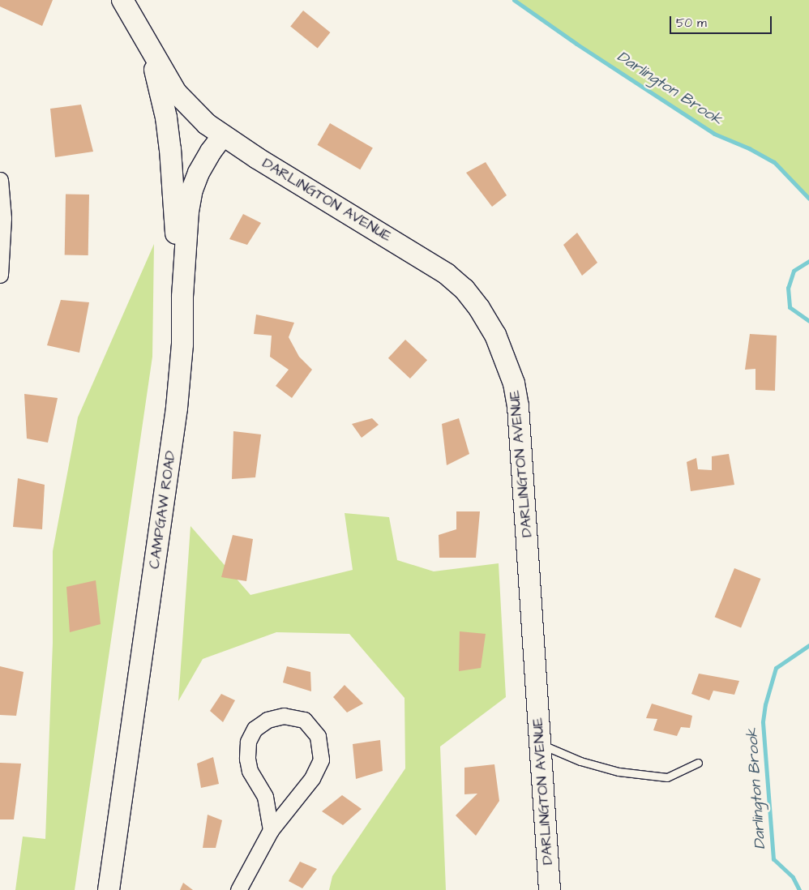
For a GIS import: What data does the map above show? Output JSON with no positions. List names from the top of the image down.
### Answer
{
  "streets": {
    "main road": ["DARLINGTON AVENUE", "CAMPGAW ROAD"]
  },
  "crossings": [
    ["DARLINGTON AVENUE", "CAMPGAW ROAD"]
  ],
  "water": ["Darlington Brook"],
  "scale_bar": "50 m"
}
